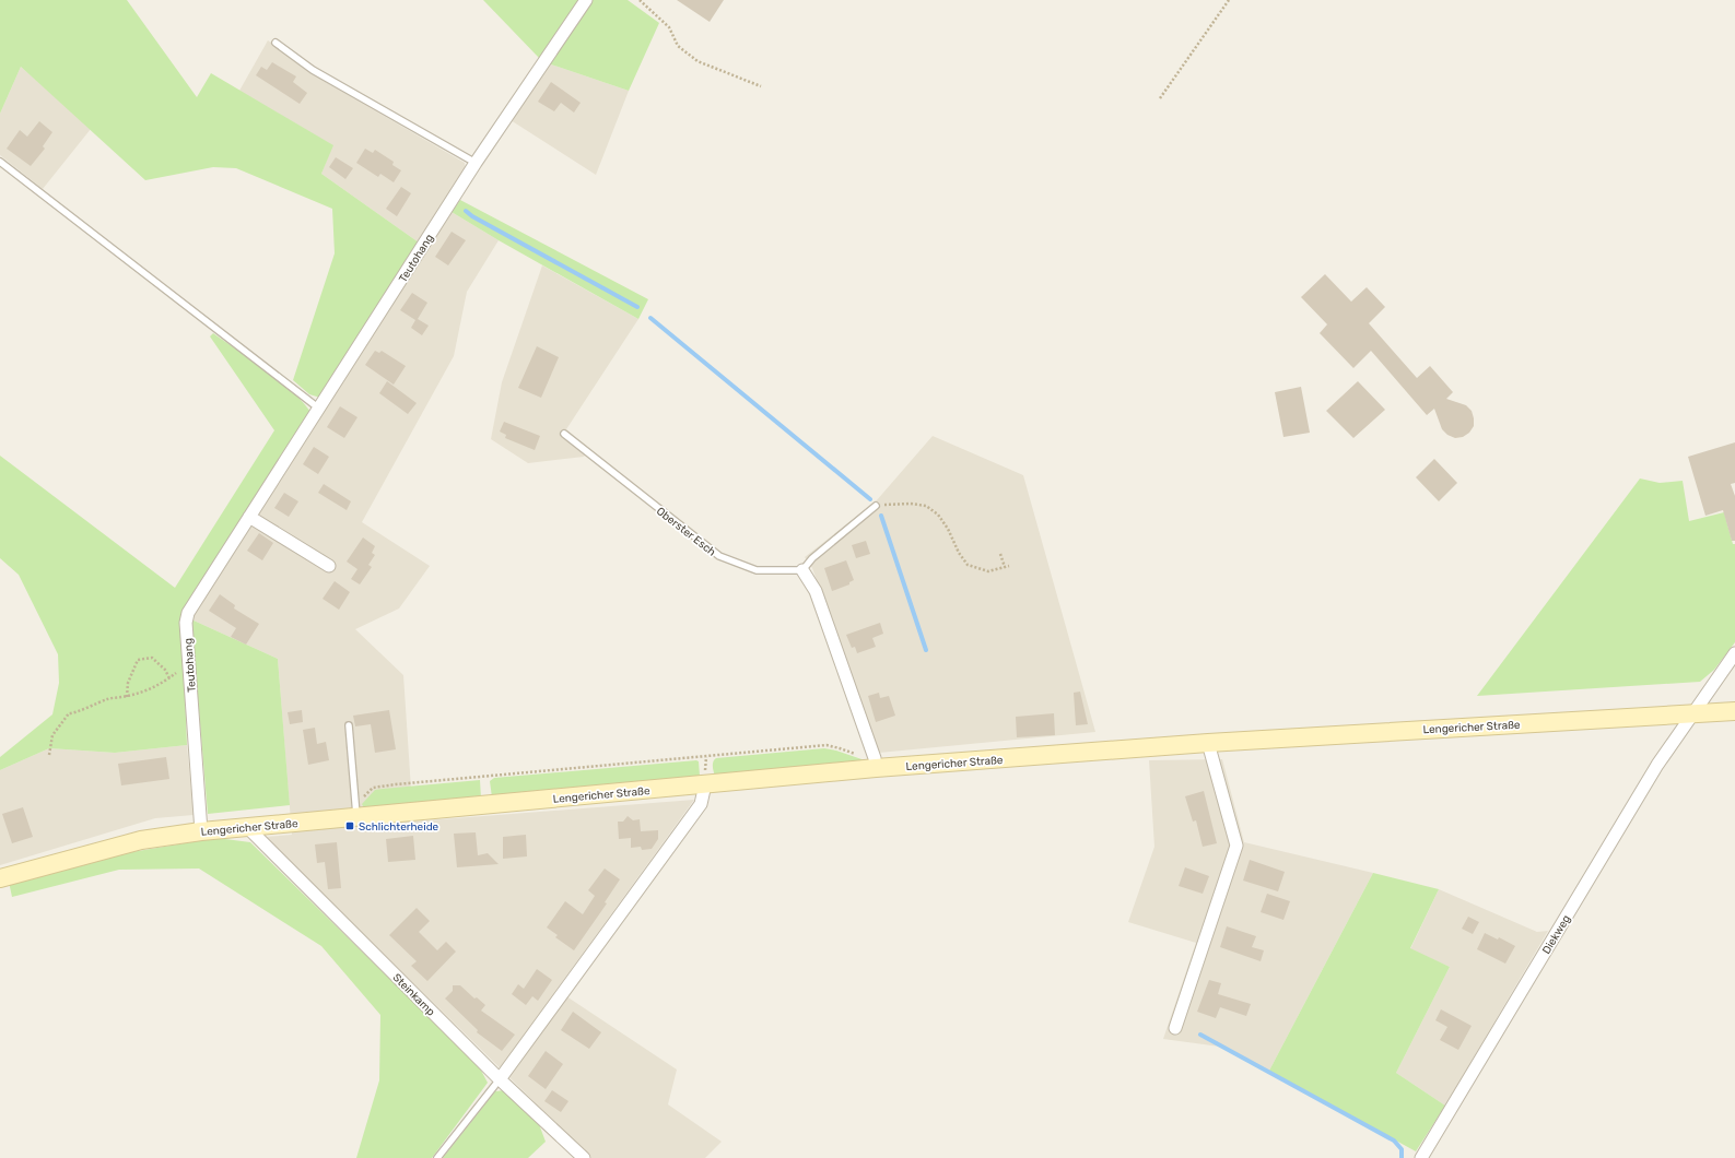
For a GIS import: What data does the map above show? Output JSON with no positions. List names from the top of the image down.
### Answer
{
  "streets": {
    "street": [
      "Teutohang",
      "Lengericher Straße",
      "Diekweg",
      "Steinkamp"
    ],
    "lane": ["Oberster Esch"]
  },
  "crossings": [
    ["Teutohang", "Lengericher Straße"],
    ["Lengericher Straße", "Diekweg"],
    ["Lengericher Straße", "Steinkamp"]
  ],
  "places": {
    "transit": ["Schlichterheide"]
  }
}
